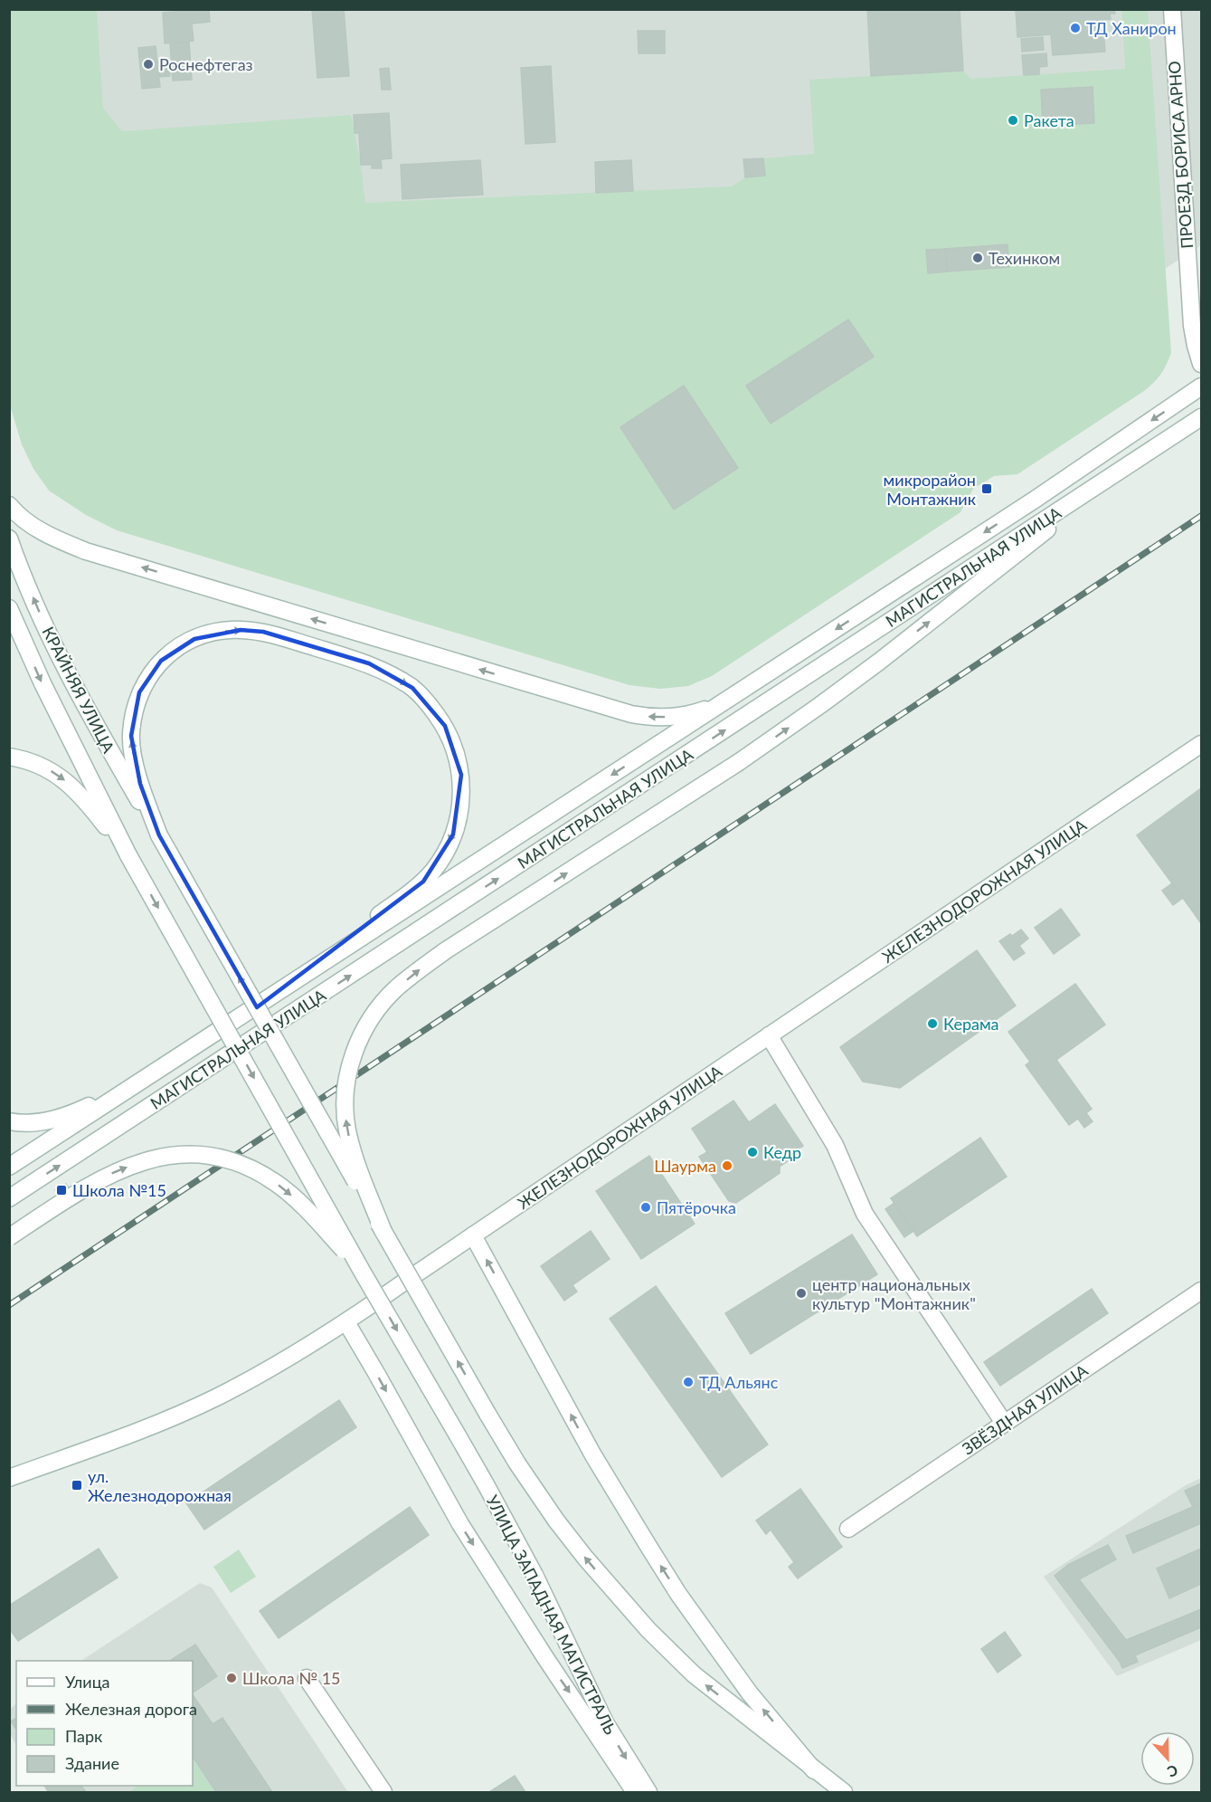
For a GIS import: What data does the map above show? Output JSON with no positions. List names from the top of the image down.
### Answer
{
  "streets": {
    "main road": [
      "ПРОЕЗД БОРИСА АРНО",
      "МАГИСТРАЛЬНАЯ УЛИЦА",
      "КРАЙНЯЯ УЛИЦА",
      "ЖЕЛЕЗНОДОРОЖНАЯ УЛИЦА",
      "ЗВЁЗДНАЯ УЛИЦА",
      "УЛИЦА ЗАПАДНАЯ МАГИСТРАЛЬ"
    ]
  },
  "places": {
    "other": [
      "ТД Ханирон",
      "Роснефтегаз",
      "Ракета",
      "Техинком",
      "Керама",
      "Кедр",
      "Шаурма",
      "Пятёрочка",
      "центр национальных культур \"Монтажник\"",
      "ТД Альянс",
      "Школа № 15"
    ],
    "transit": ["микрорайон Монтажник", "Школа №15", "ул. Железнодорожная"]
  },
  "legend": [
    "Улица",
    "Железная дорога",
    "Парк",
    "Здание"
  ],
  "north": "bottom"
}
